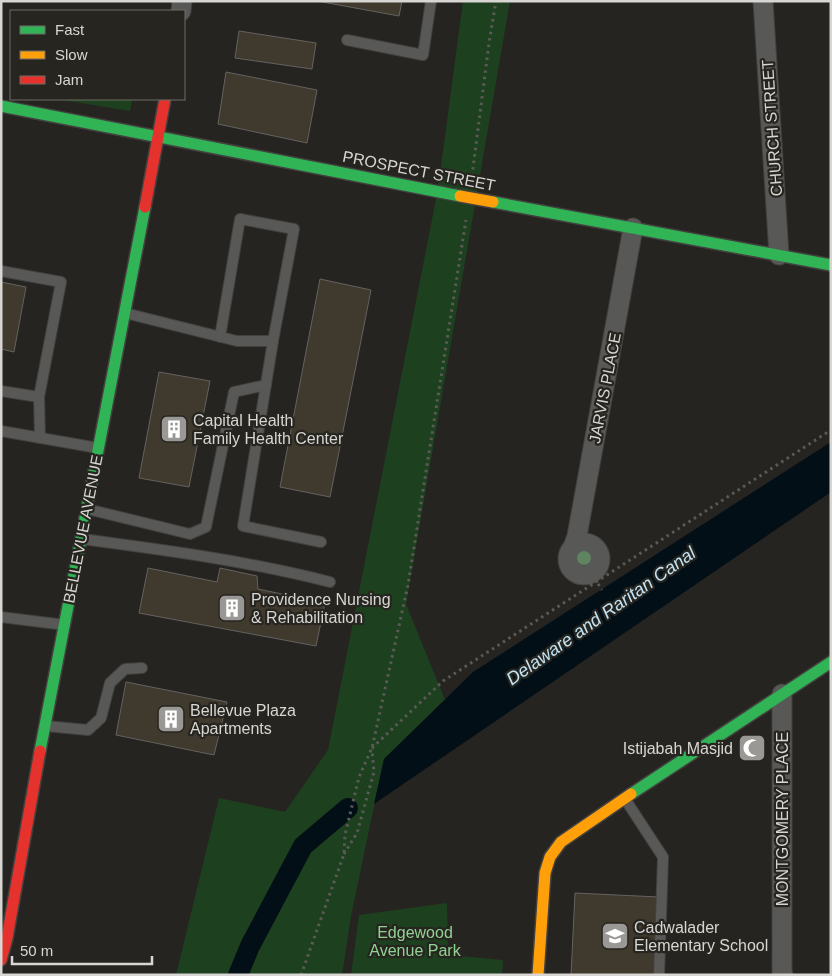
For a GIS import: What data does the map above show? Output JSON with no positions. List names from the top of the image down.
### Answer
{
  "streets": {
    "street": [
      "CHURCH STREET",
      "PROSPECT STREET",
      "JARVIS PLACE",
      "BELLEVUE AVENUE",
      "MONTGOMERY PLACE"
    ]
  },
  "crossings": [
    ["CHURCH STREET", "PROSPECT STREET"],
    ["PROSPECT STREET", "JARVIS PLACE"],
    ["PROSPECT STREET", "BELLEVUE AVENUE"]
  ],
  "water": ["Delaware and Raritan Canal"],
  "parks": ["Edgewood Avenue Park"],
  "places": {
    "building": ["Capital Health Family Health Center", "Providence Nursing & Rehabilitation", "Bellevue Plaza Apartments"],
    "mosque": ["Istijabah Masjid"],
    "school or university": ["Cadwalader Elementary School"]
  },
  "legend": ["Fast", "Slow", "Jam"],
  "scale_bar": "50 m"
}
